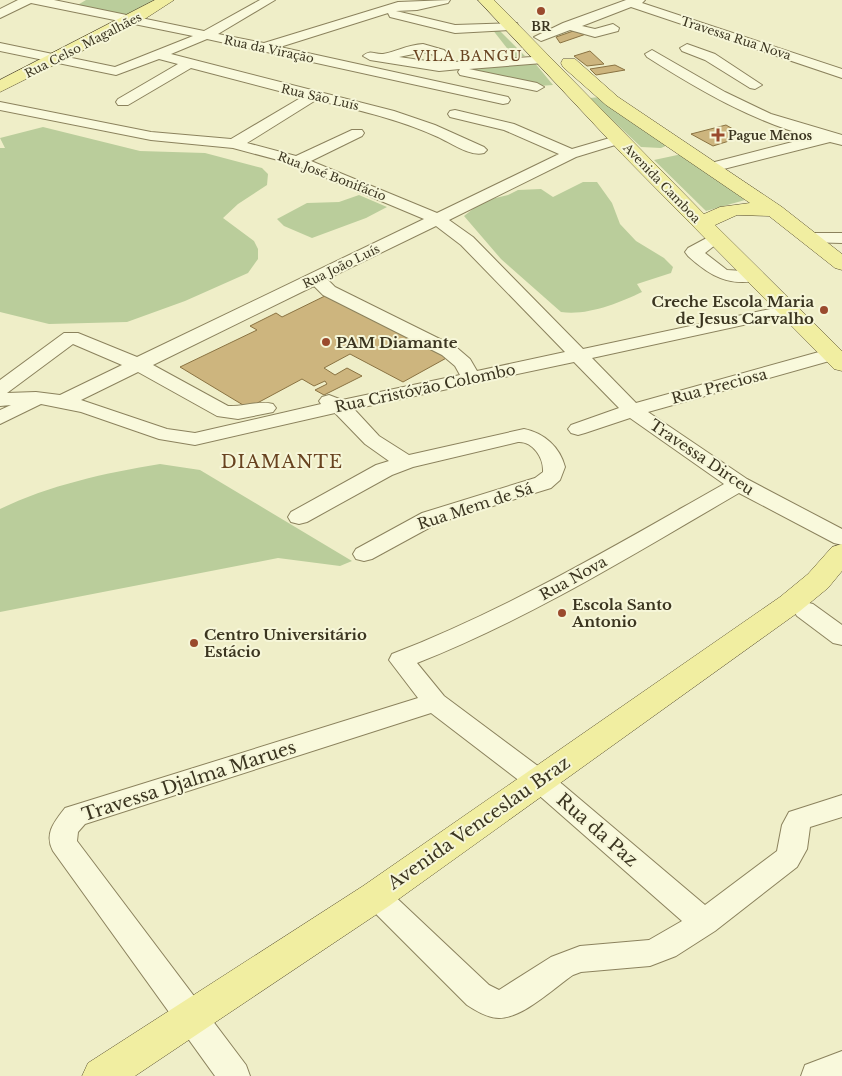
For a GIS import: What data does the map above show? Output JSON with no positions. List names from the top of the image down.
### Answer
{
  "streets": {
    "main road": ["Rua Celso Magalhães", "Avenida Camboa", "Avenida Venceslau Braz"],
    "street": [
      "Travessa Rua Nova",
      "Rua da Viração",
      "Rua São Luís",
      "Rua José Bonifácio",
      "Rua João Luís",
      "Rua Preciosa",
      "Rua Cristóvão Colombo",
      "Travessa Dirceu",
      "Rua Mem de Sá",
      "Rua Nova",
      "Travessa Djalma Marues",
      "Rua da Paz"
    ]
  },
  "crossings": [
    ["Rua Celso Magalhães", "Rua da Viração"],
    ["Rua José Bonifácio", "Rua João Luís"],
    ["Rua José Bonifácio", "Rua Cristóvão Colombo"],
    ["Rua José Bonifácio", "Travessa Dirceu"],
    ["Avenida Camboa", "Rua João Luís"],
    ["Avenida Camboa", "Rua Preciosa"],
    ["Avenida Camboa", "Rua Cristóvão Colombo"],
    ["Rua João Luís", "Rua Cristóvão Colombo"],
    ["Rua Preciosa", "Travessa Dirceu"],
    ["Rua Cristóvão Colombo", "Travessa Dirceu"],
    ["Travessa Dirceu", "Rua Nova"],
    ["Rua Nova", "Rua da Paz"],
    ["Travessa Djalma Marues", "Avenida Venceslau Braz"],
    ["Travessa Djalma Marues", "Rua da Paz"],
    ["Avenida Venceslau Braz", "Rua da Paz"]
  ],
  "districts": ["VILA BANGU", "DIAMANTE"],
  "places": {
    "other": [
      "BR",
      "Creche Escola Maria de Jesus Carvalho",
      "PAM Diamante",
      "Escola Santo Antonio",
      "Centro Universitário Estácio"
    ],
    "health": ["Pague Menos"]
  }
}
